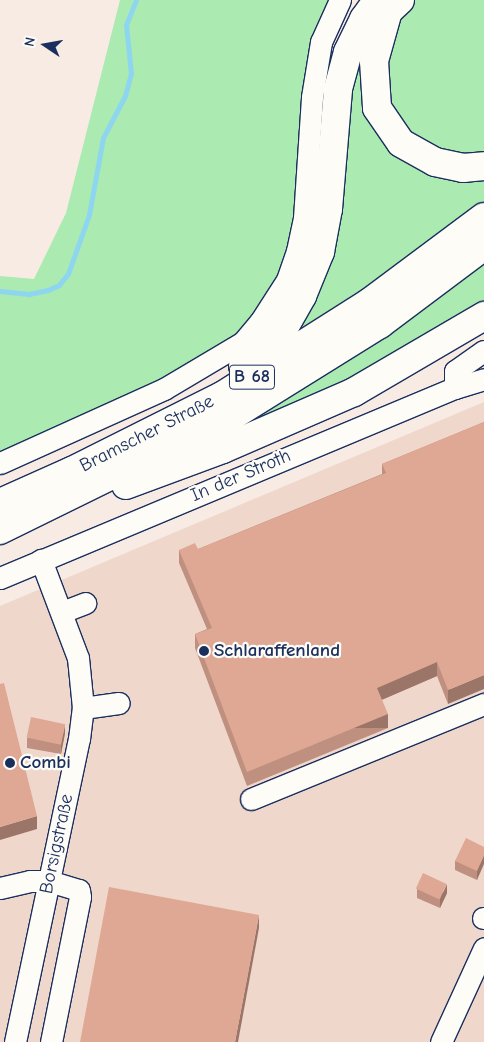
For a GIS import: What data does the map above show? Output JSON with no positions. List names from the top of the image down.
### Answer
{
  "streets": {
    "highway": ["B 68", "Bramscher Straße"],
    "street": ["In der Stroth", "Borsigstraße"]
  },
  "crossings": [
    ["In der Stroth", "Borsigstraße"]
  ],
  "places": ["Schlaraffenland", "Combi"],
  "north": "left"
}
